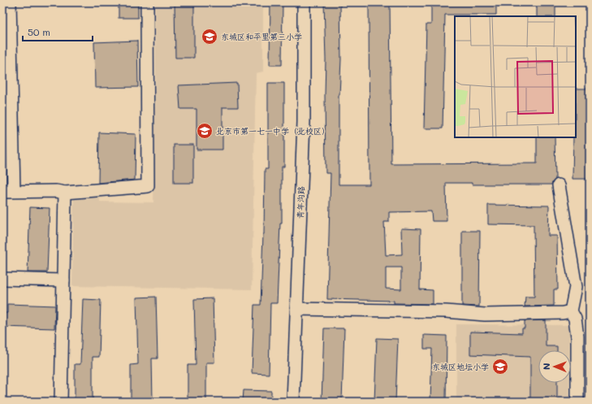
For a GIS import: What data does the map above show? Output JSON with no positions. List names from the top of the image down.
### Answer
{
  "streets": {
    "street": ["青年沟路"]
  },
  "places": {
    "school or university": ["东城区和平里第三小学", "北京市第一七一中学（北校区）", "东城区地坛小学"]
  },
  "scale_bar": "50 m",
  "north": "left"
}
